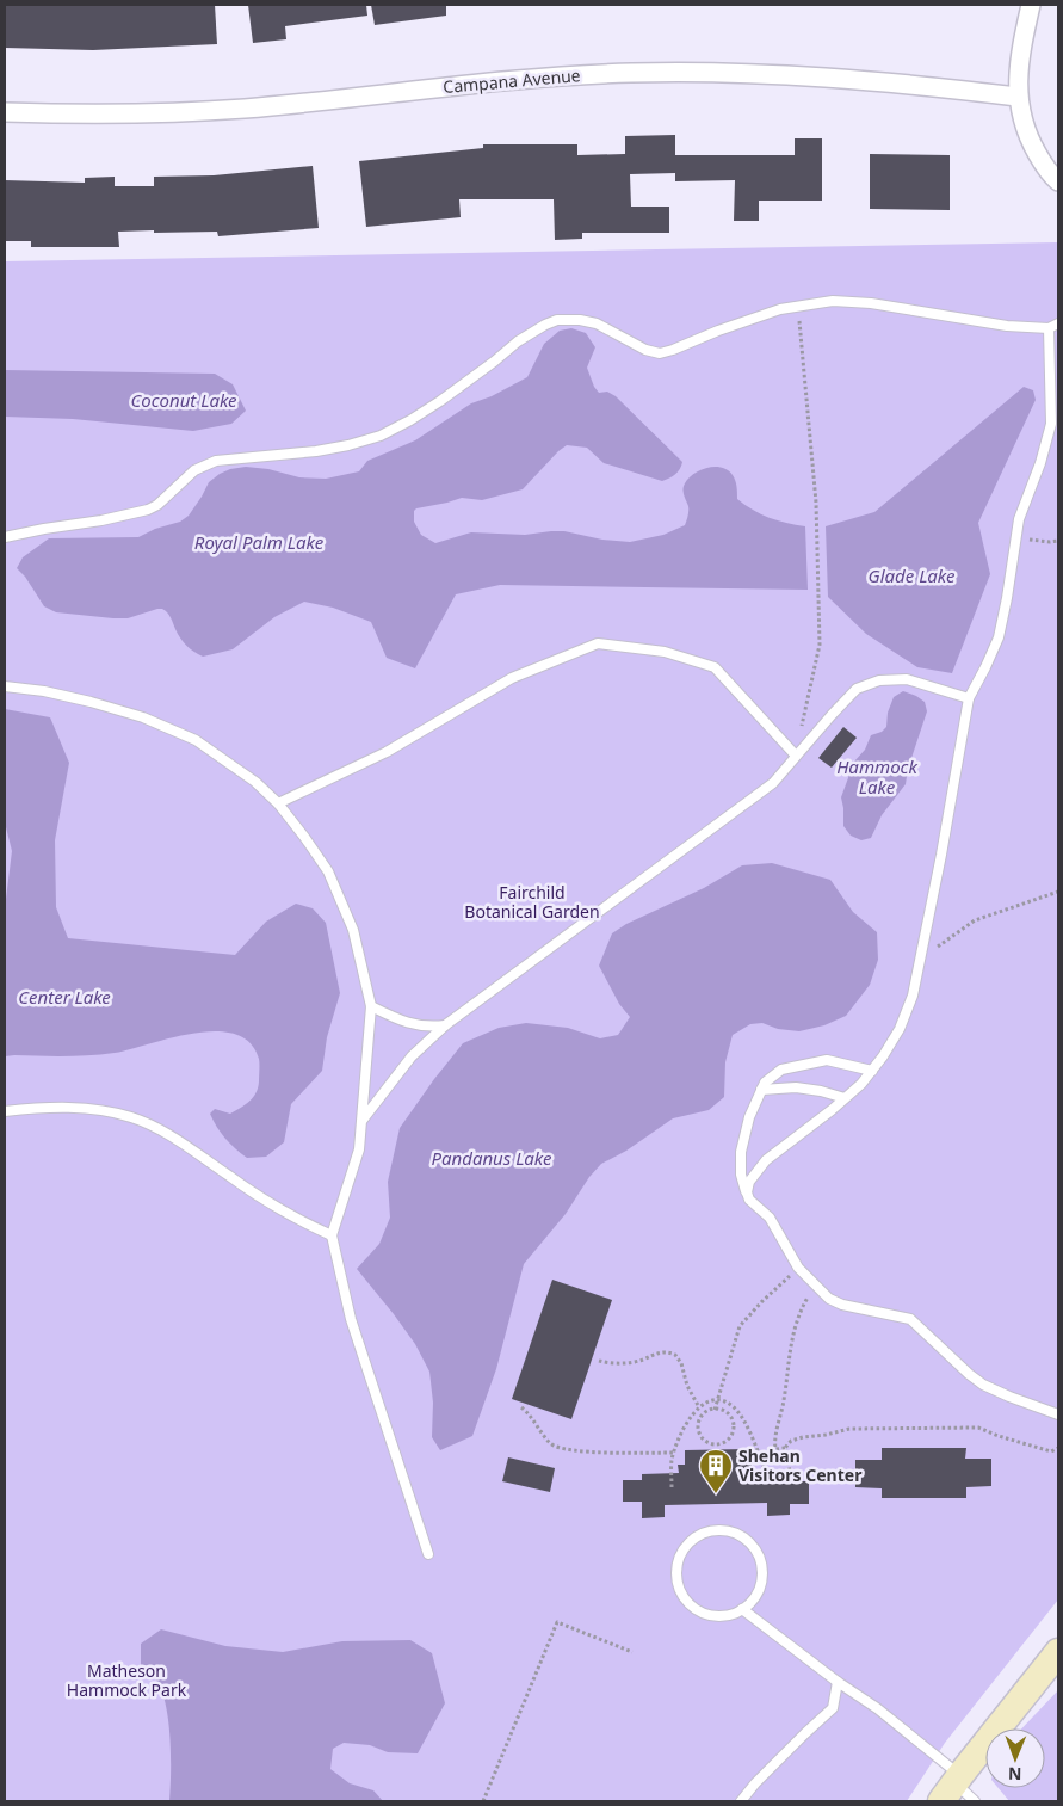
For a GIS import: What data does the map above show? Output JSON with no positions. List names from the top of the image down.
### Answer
{
  "streets": {
    "street": ["Campana Avenue"]
  },
  "water": [
    "Coconut Lake",
    "Royal Palm Lake",
    "Glade Lake",
    "Hammock Lake",
    "Center Lake",
    "Pandanus Lake"
  ],
  "parks": ["Fairchild Botanical Garden", "Matheson Hammock Park"],
  "places": {
    "building": ["Shehan Visitors Center"]
  },
  "north": "bottom"
}
